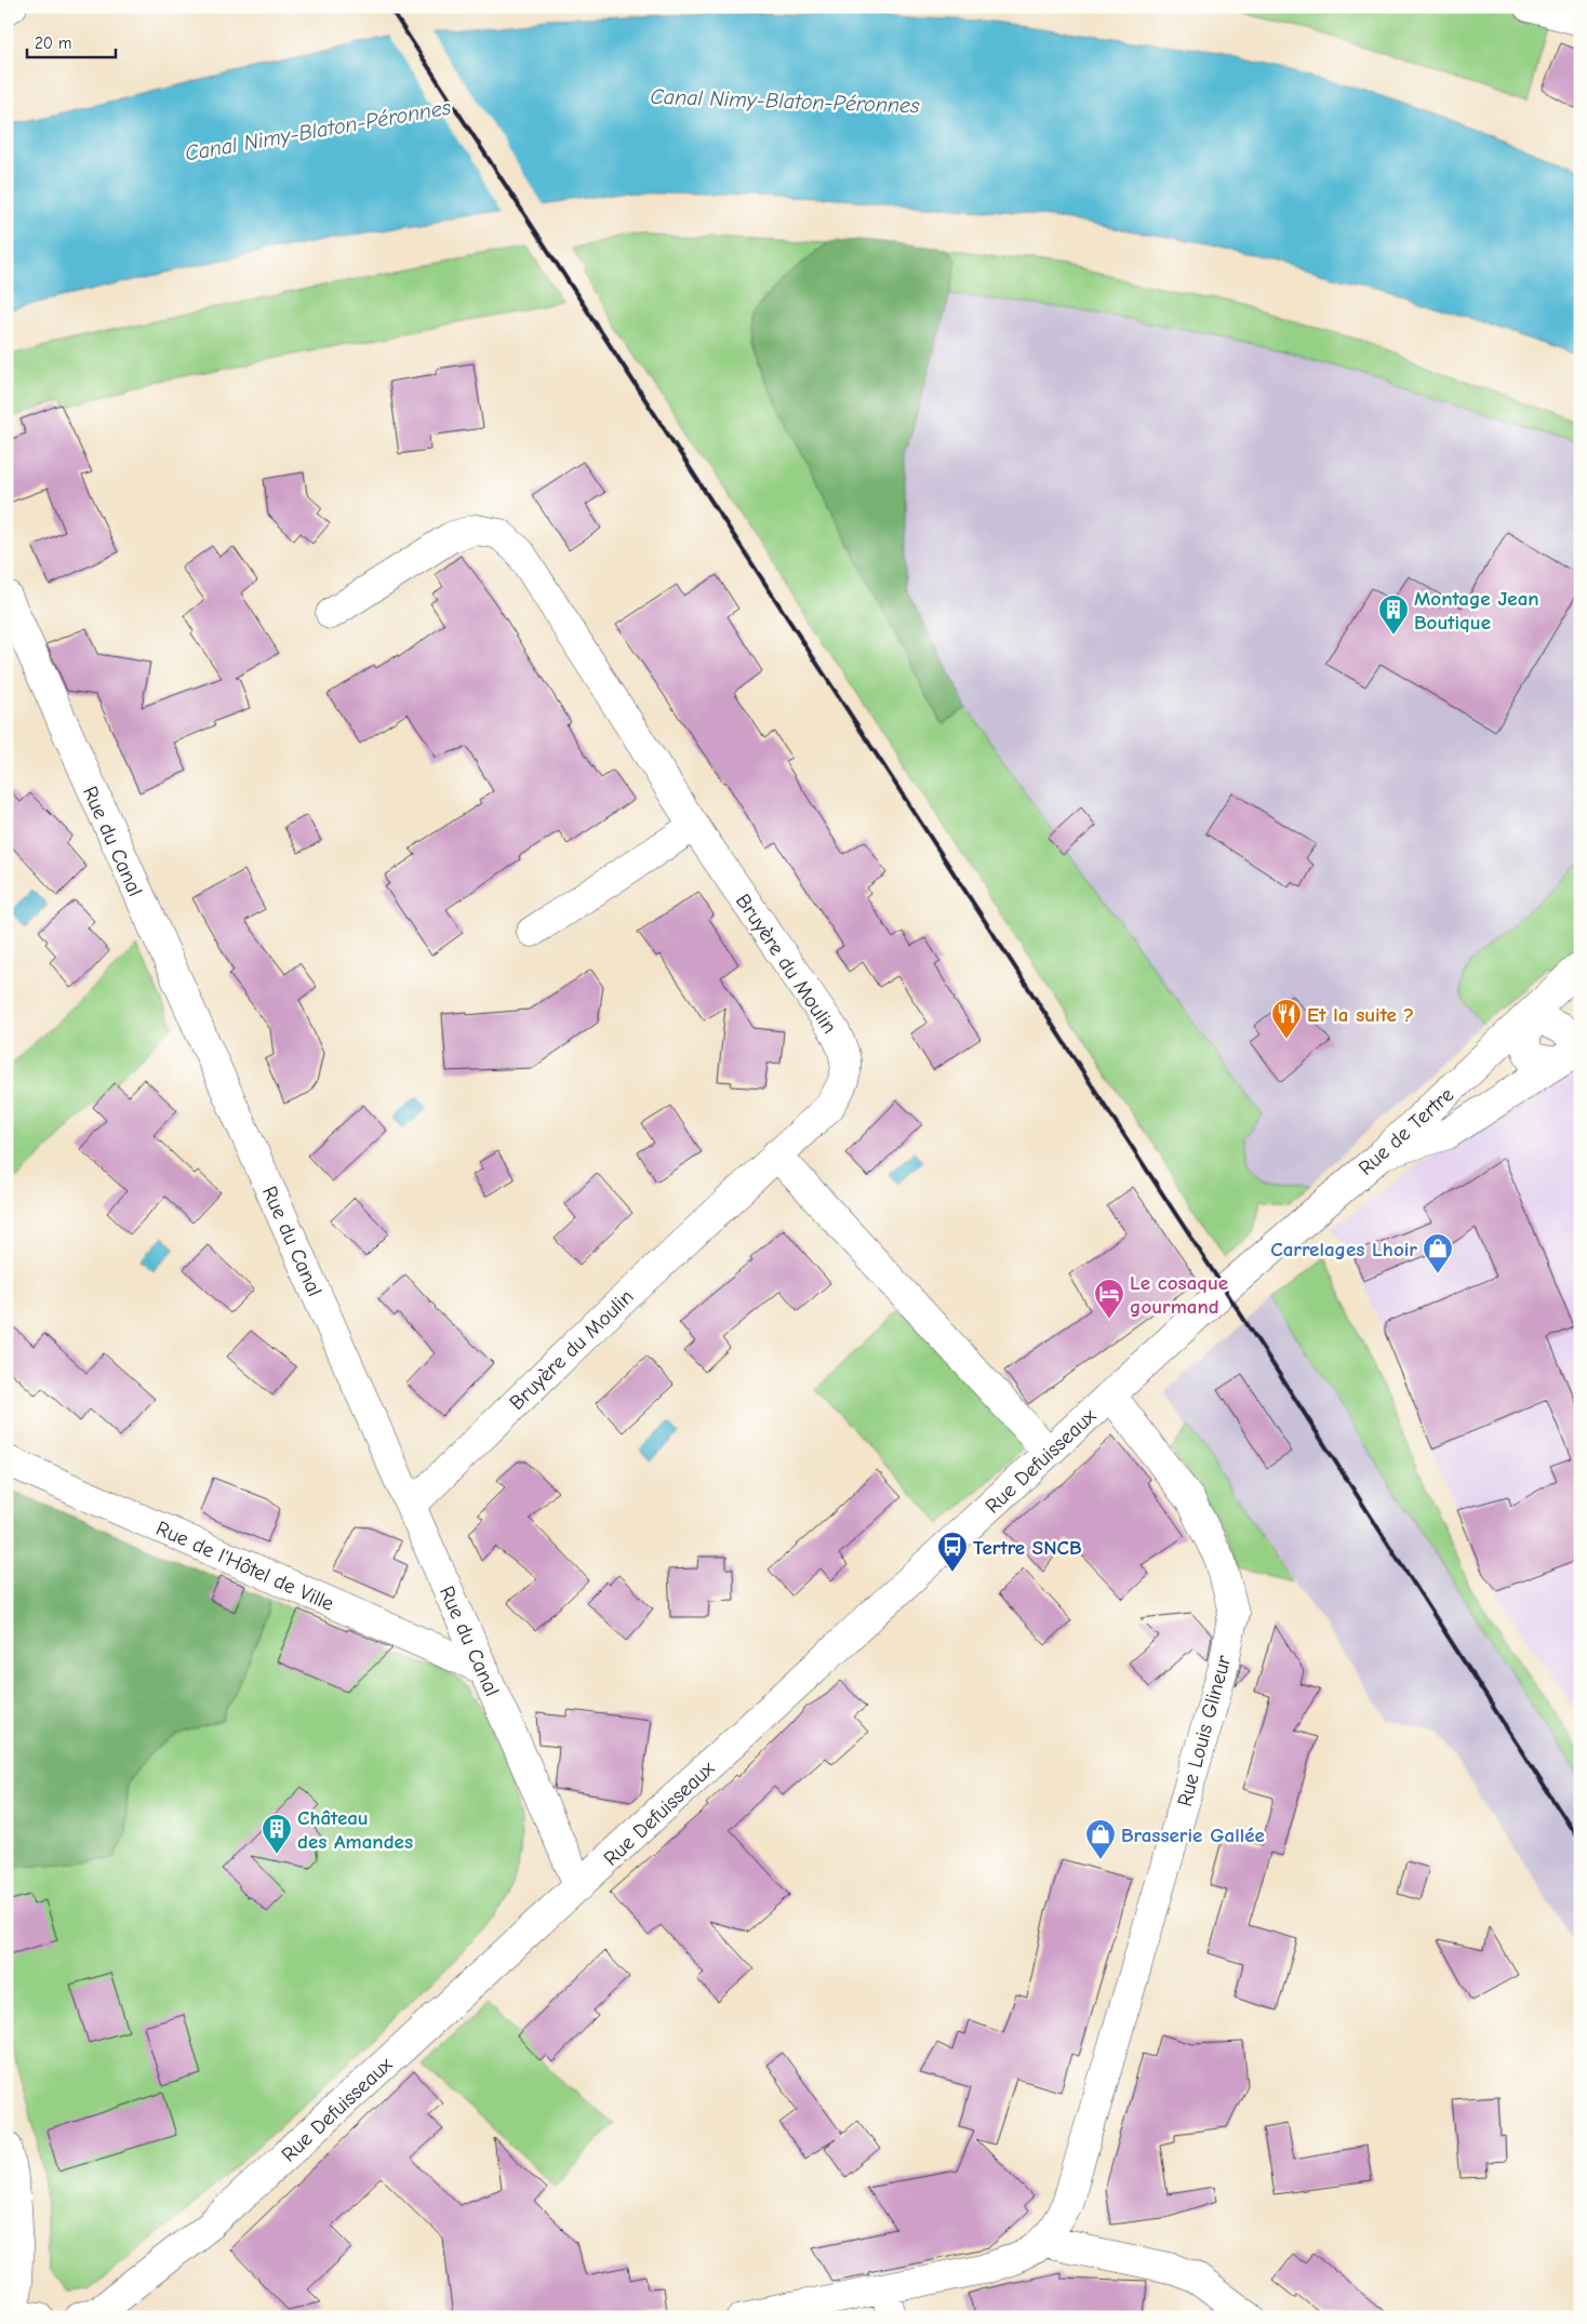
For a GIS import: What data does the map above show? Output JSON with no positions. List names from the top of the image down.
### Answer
{
  "streets": {
    "street": [
      "Rue du Canal",
      "Bruyère du Moulin",
      "Rue de Tertre",
      "Rue Defuisseaux",
      "Rue de l'Hôtel de Ville",
      "Rue Louis Glineur"
    ]
  },
  "crossings": [
    ["Rue du Canal", "Bruyère du Moulin"],
    ["Rue du Canal", "Rue Defuisseaux"],
    ["Rue du Canal", "Rue de l'Hôtel de Ville"],
    ["Rue de Tertre", "Rue Defuisseaux"],
    ["Rue Defuisseaux", "Rue Louis Glineur"]
  ],
  "water": ["Canal Nimy-Blaton-Péronnes"],
  "places": {
    "building": ["Montage Jean Boutique", "Château des Amandes"],
    "restaurant": ["Et la suite ?"],
    "shop": ["Carrelages Lhoir", "Brasserie Gallée"],
    "hotel": ["Le cosaque gourmand"],
    "bus stop": ["Tertre SNCB"]
  },
  "scale_bar": "20 m"
}
